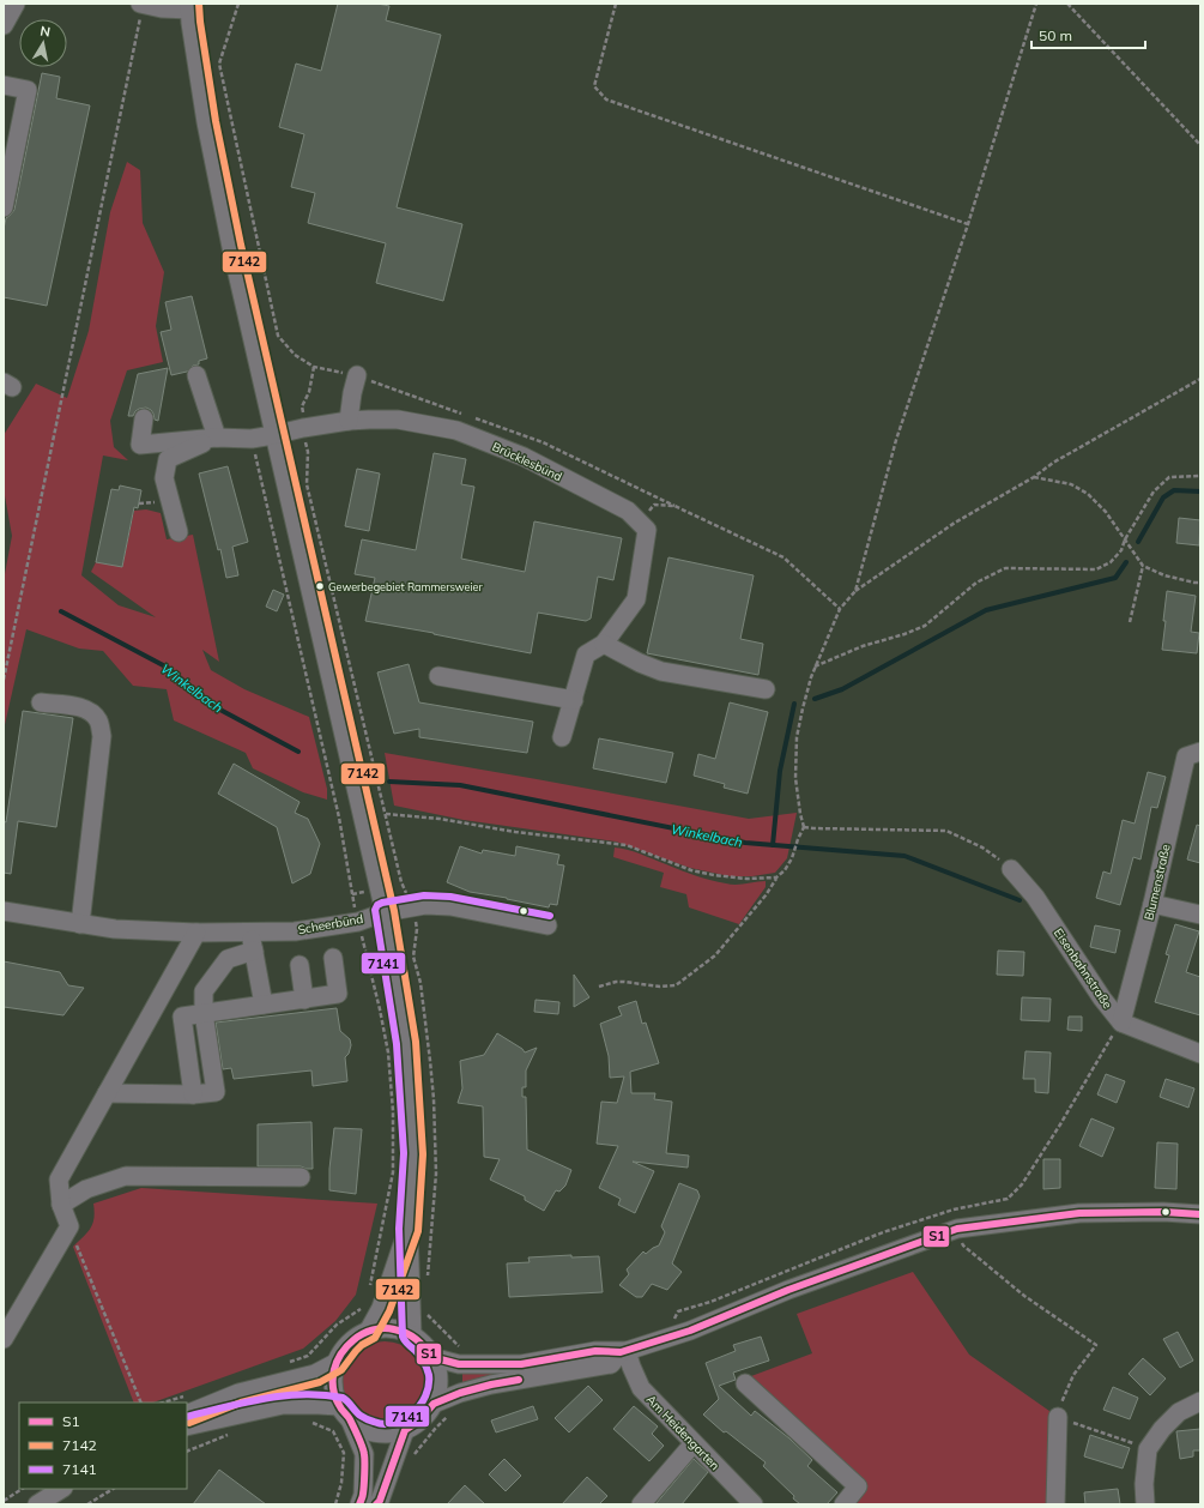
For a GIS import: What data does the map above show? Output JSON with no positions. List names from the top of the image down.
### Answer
{
  "streets": {
    "street": [
      "Brücklesbünd",
      "Blumenstraße",
      "Scheerbünd",
      "Eisenbahnstraße",
      "Am Heidengarten"
    ]
  },
  "crossings": [
    ["Blumenstraße", "Eisenbahnstraße"]
  ],
  "water": ["Winkelbach"],
  "places": ["Gewerbegebiet Rammersweier"],
  "lines": ["transit line 7142", "transit line 7141", "transit line S1"],
  "legend": ["S1", "7142", "7141"],
  "scale_bar": "50 m",
  "north": "top"
}
